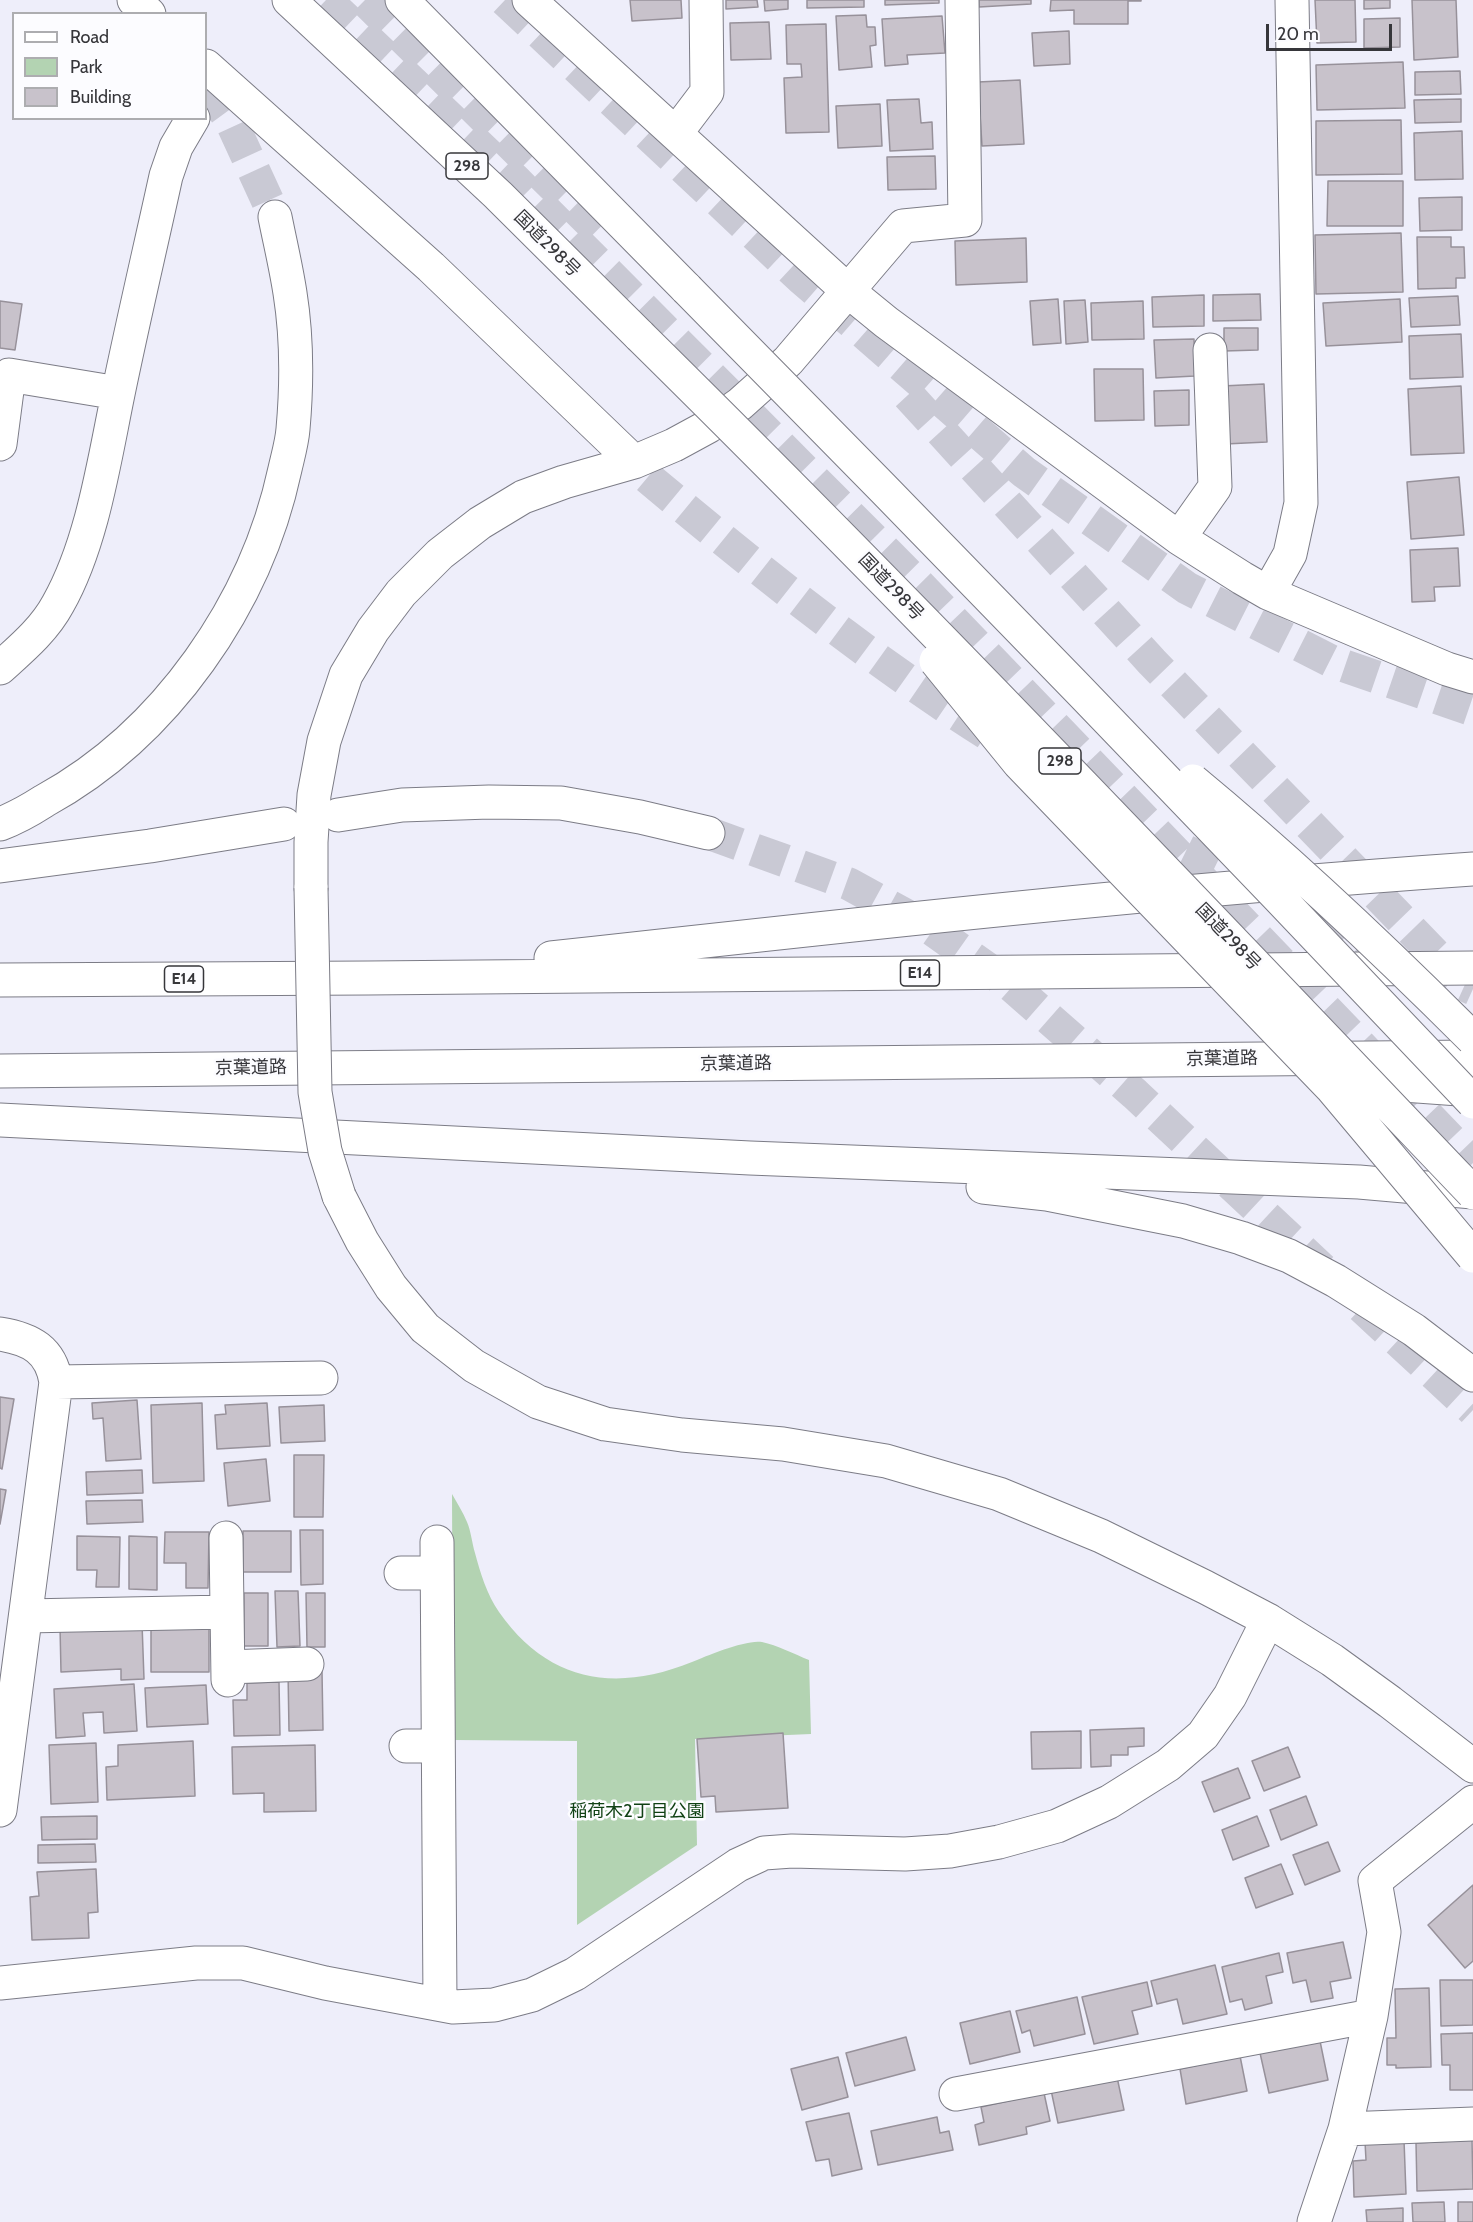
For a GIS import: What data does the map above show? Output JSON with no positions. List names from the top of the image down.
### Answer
{
  "streets": {
    "main road": [
      "298",
      "国道298号",
      "E14",
      "京葉道路"
    ]
  },
  "crossings": [
    ["298", "国道298号"]
  ],
  "parks": ["稲荷木2丁目公園"],
  "legend": ["Road", "Park", "Building"],
  "scale_bar": "20 m"
}
